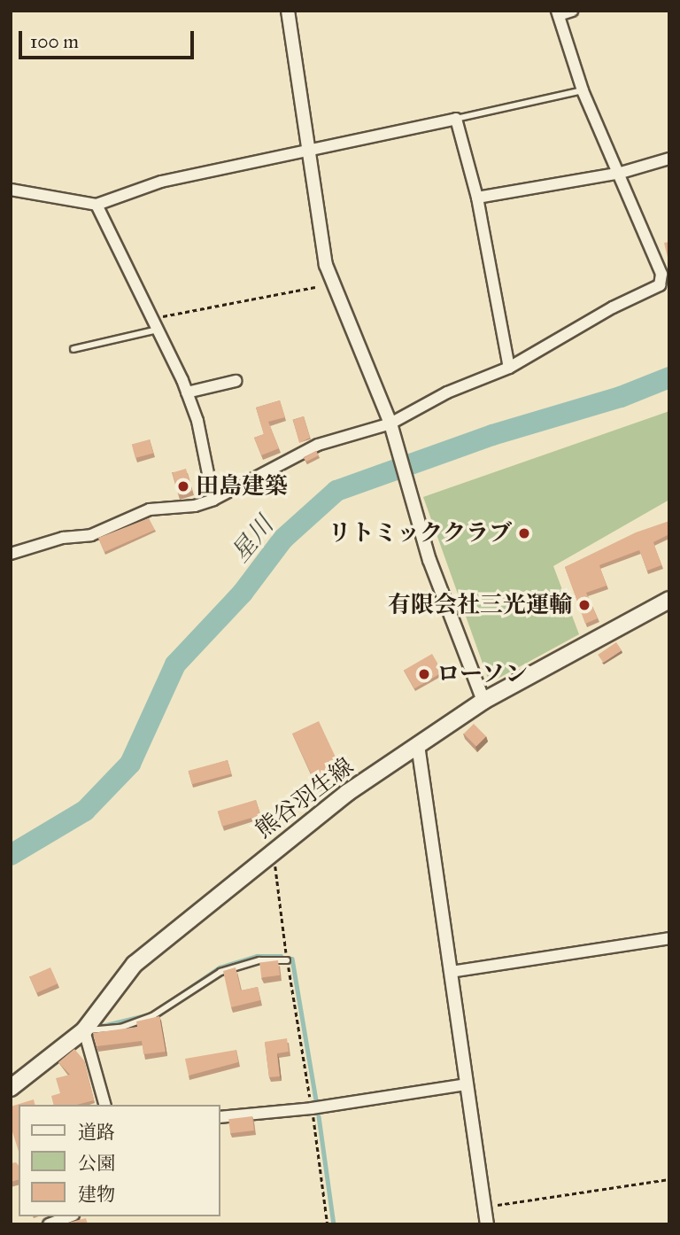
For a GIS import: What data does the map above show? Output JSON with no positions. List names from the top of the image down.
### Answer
{
  "streets": {
    "main road": ["熊谷羽生線"]
  },
  "water": ["星川"],
  "places": [
    "田島建築",
    "リトミッククラブ",
    "有限会社三光運輸",
    "ローソン"
  ],
  "legend": ["道路", "公園", "建物"],
  "scale_bar": "100 m"
}
